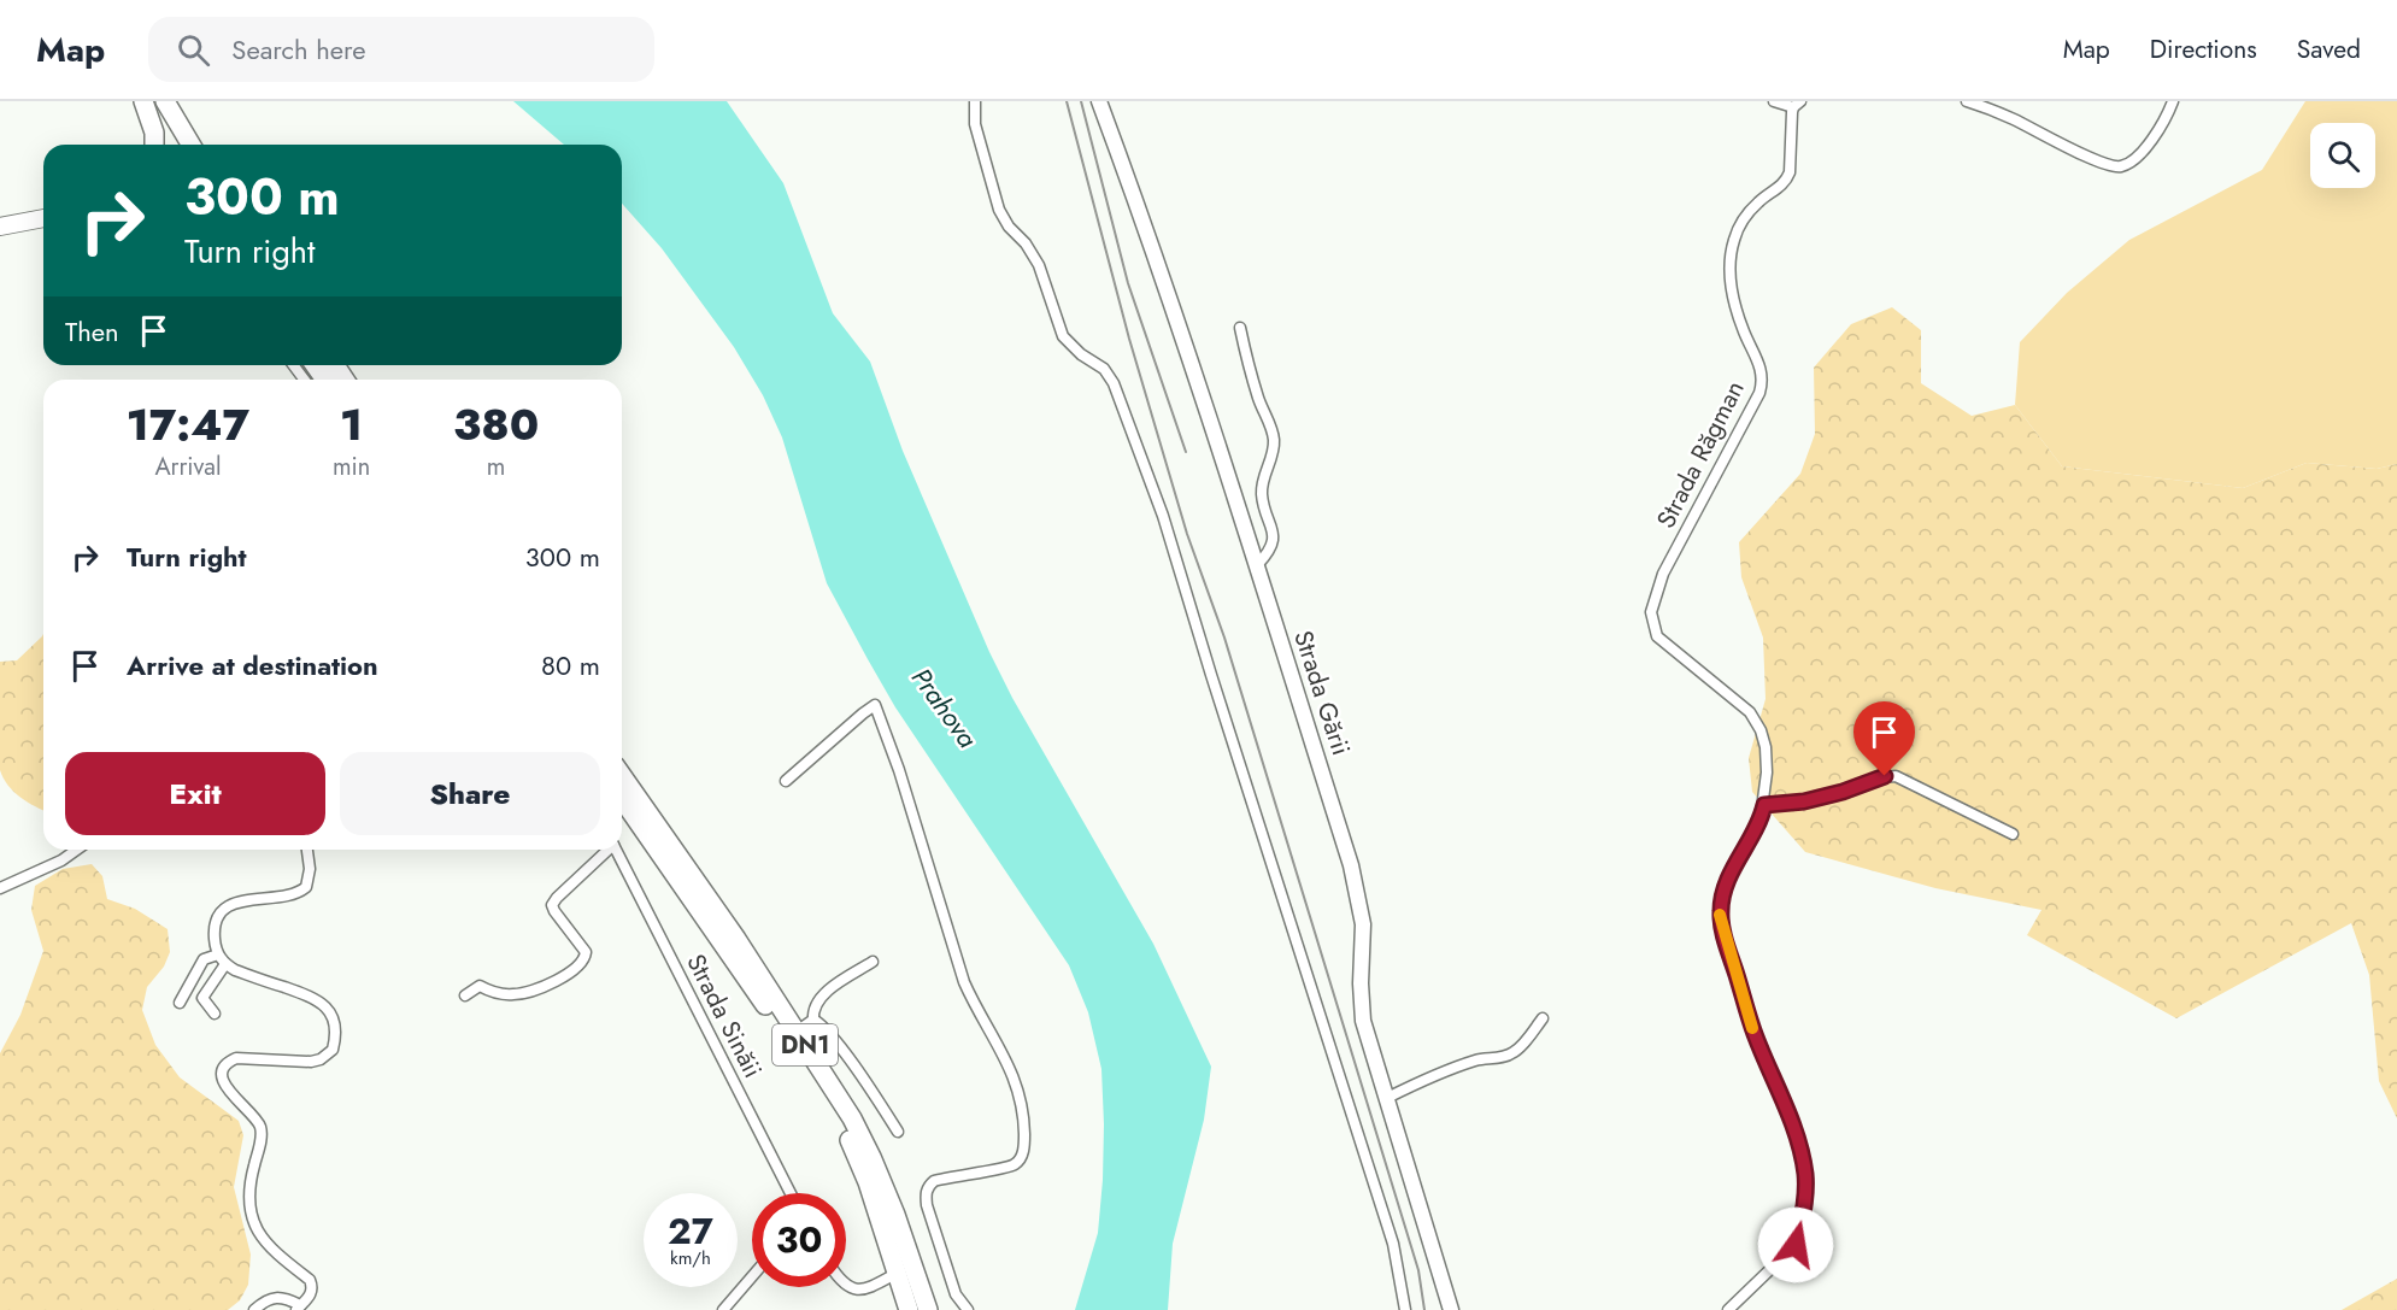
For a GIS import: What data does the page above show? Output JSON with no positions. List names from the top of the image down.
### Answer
{
  "streets": {
    "highway": ["DN1"],
    "street": ["Strada Răgman", "Strada Gării", "Strada Sinăii"]
  },
  "water": ["Prahova"],
  "page": {
    "header": "Map",
    "search": "Search here",
    "nav": ["Map", "Directions", "Saved"],
    "turn": ["300 m", "Turn right"],
    "then": "Then",
    "eta": [
      "17:47",
      "Arrival",
      "1",
      "min",
      "380",
      "m"
    ],
    "list": [
      {
        "name": "Turn right",
        "value": "300 m"
      },
      {
        "name": "Arrive at destination",
        "value": "80 m"
      }
    ],
    "buttons": ["Exit", "Share"],
    "speed": "27 km/h",
    "limit": "30"
  }
}
